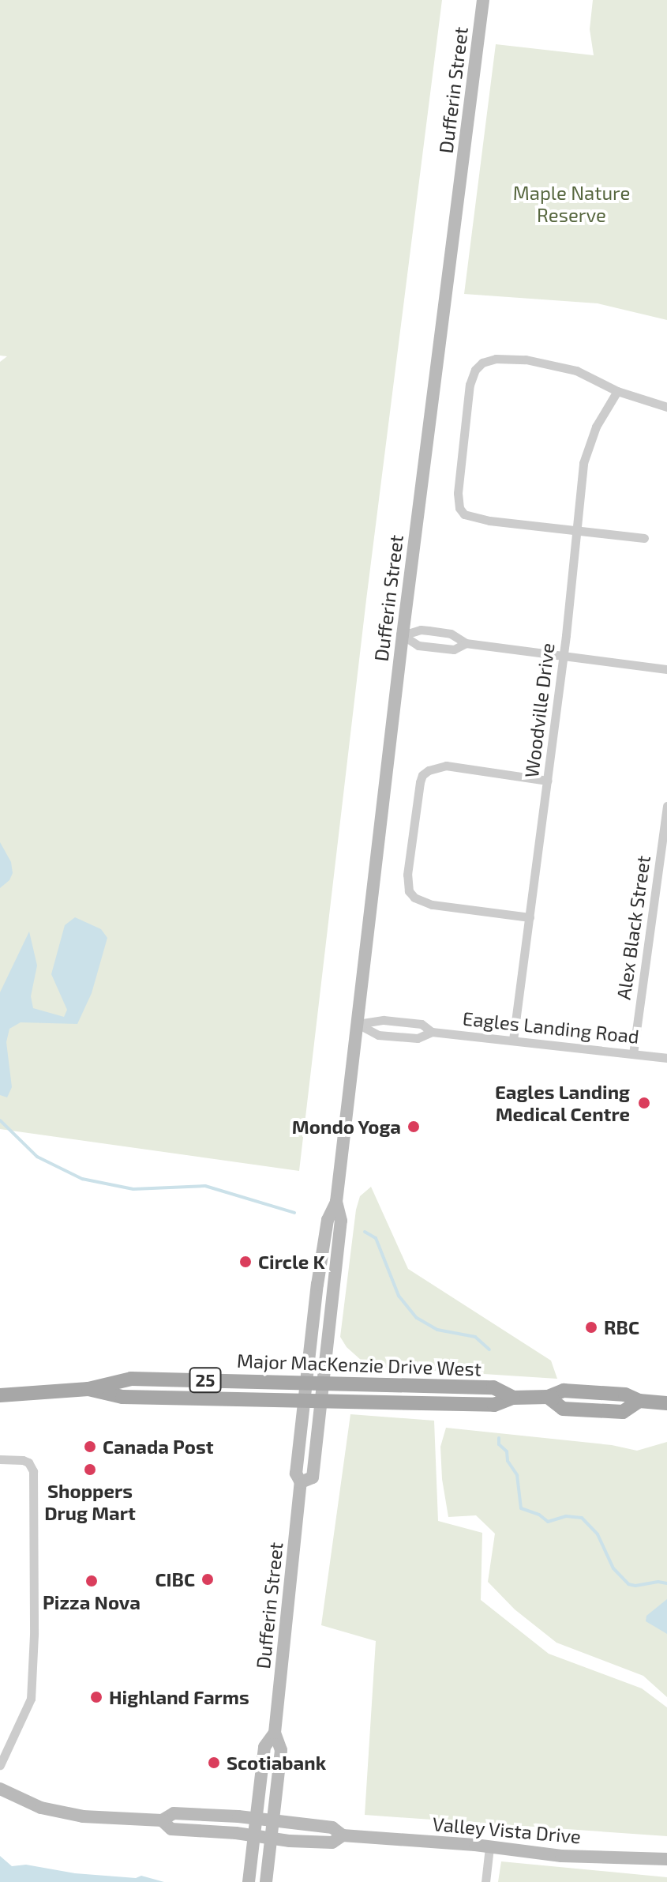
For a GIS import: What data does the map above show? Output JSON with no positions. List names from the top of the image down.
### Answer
{
  "streets": {
    "main road": [
      "Dufferin Street",
      "Major MacKenzie Drive West",
      "25",
      "Valley Vista Drive"
    ],
    "street": ["Woodville Drive", "Alex Black Street", "Eagles Landing Road"]
  },
  "crossings": [
    ["Dufferin Street", "Eagles Landing Road"],
    ["Dufferin Street", "Major MacKenzie Drive West"],
    ["Dufferin Street", "Valley Vista Drive"],
    ["Woodville Drive", "Eagles Landing Road"],
    ["Alex Black Street", "Eagles Landing Road"]
  ],
  "parks": ["Maple Nature Reserve"],
  "places": [
    "Eagles Landing Medical Centre",
    "Mondo Yoga",
    "Circle K",
    "RBC",
    "Canada Post",
    "Shoppers Drug Mart",
    "CIBC",
    "Pizza Nova",
    "Highland Farms",
    "Scotiabank"
  ]
}
